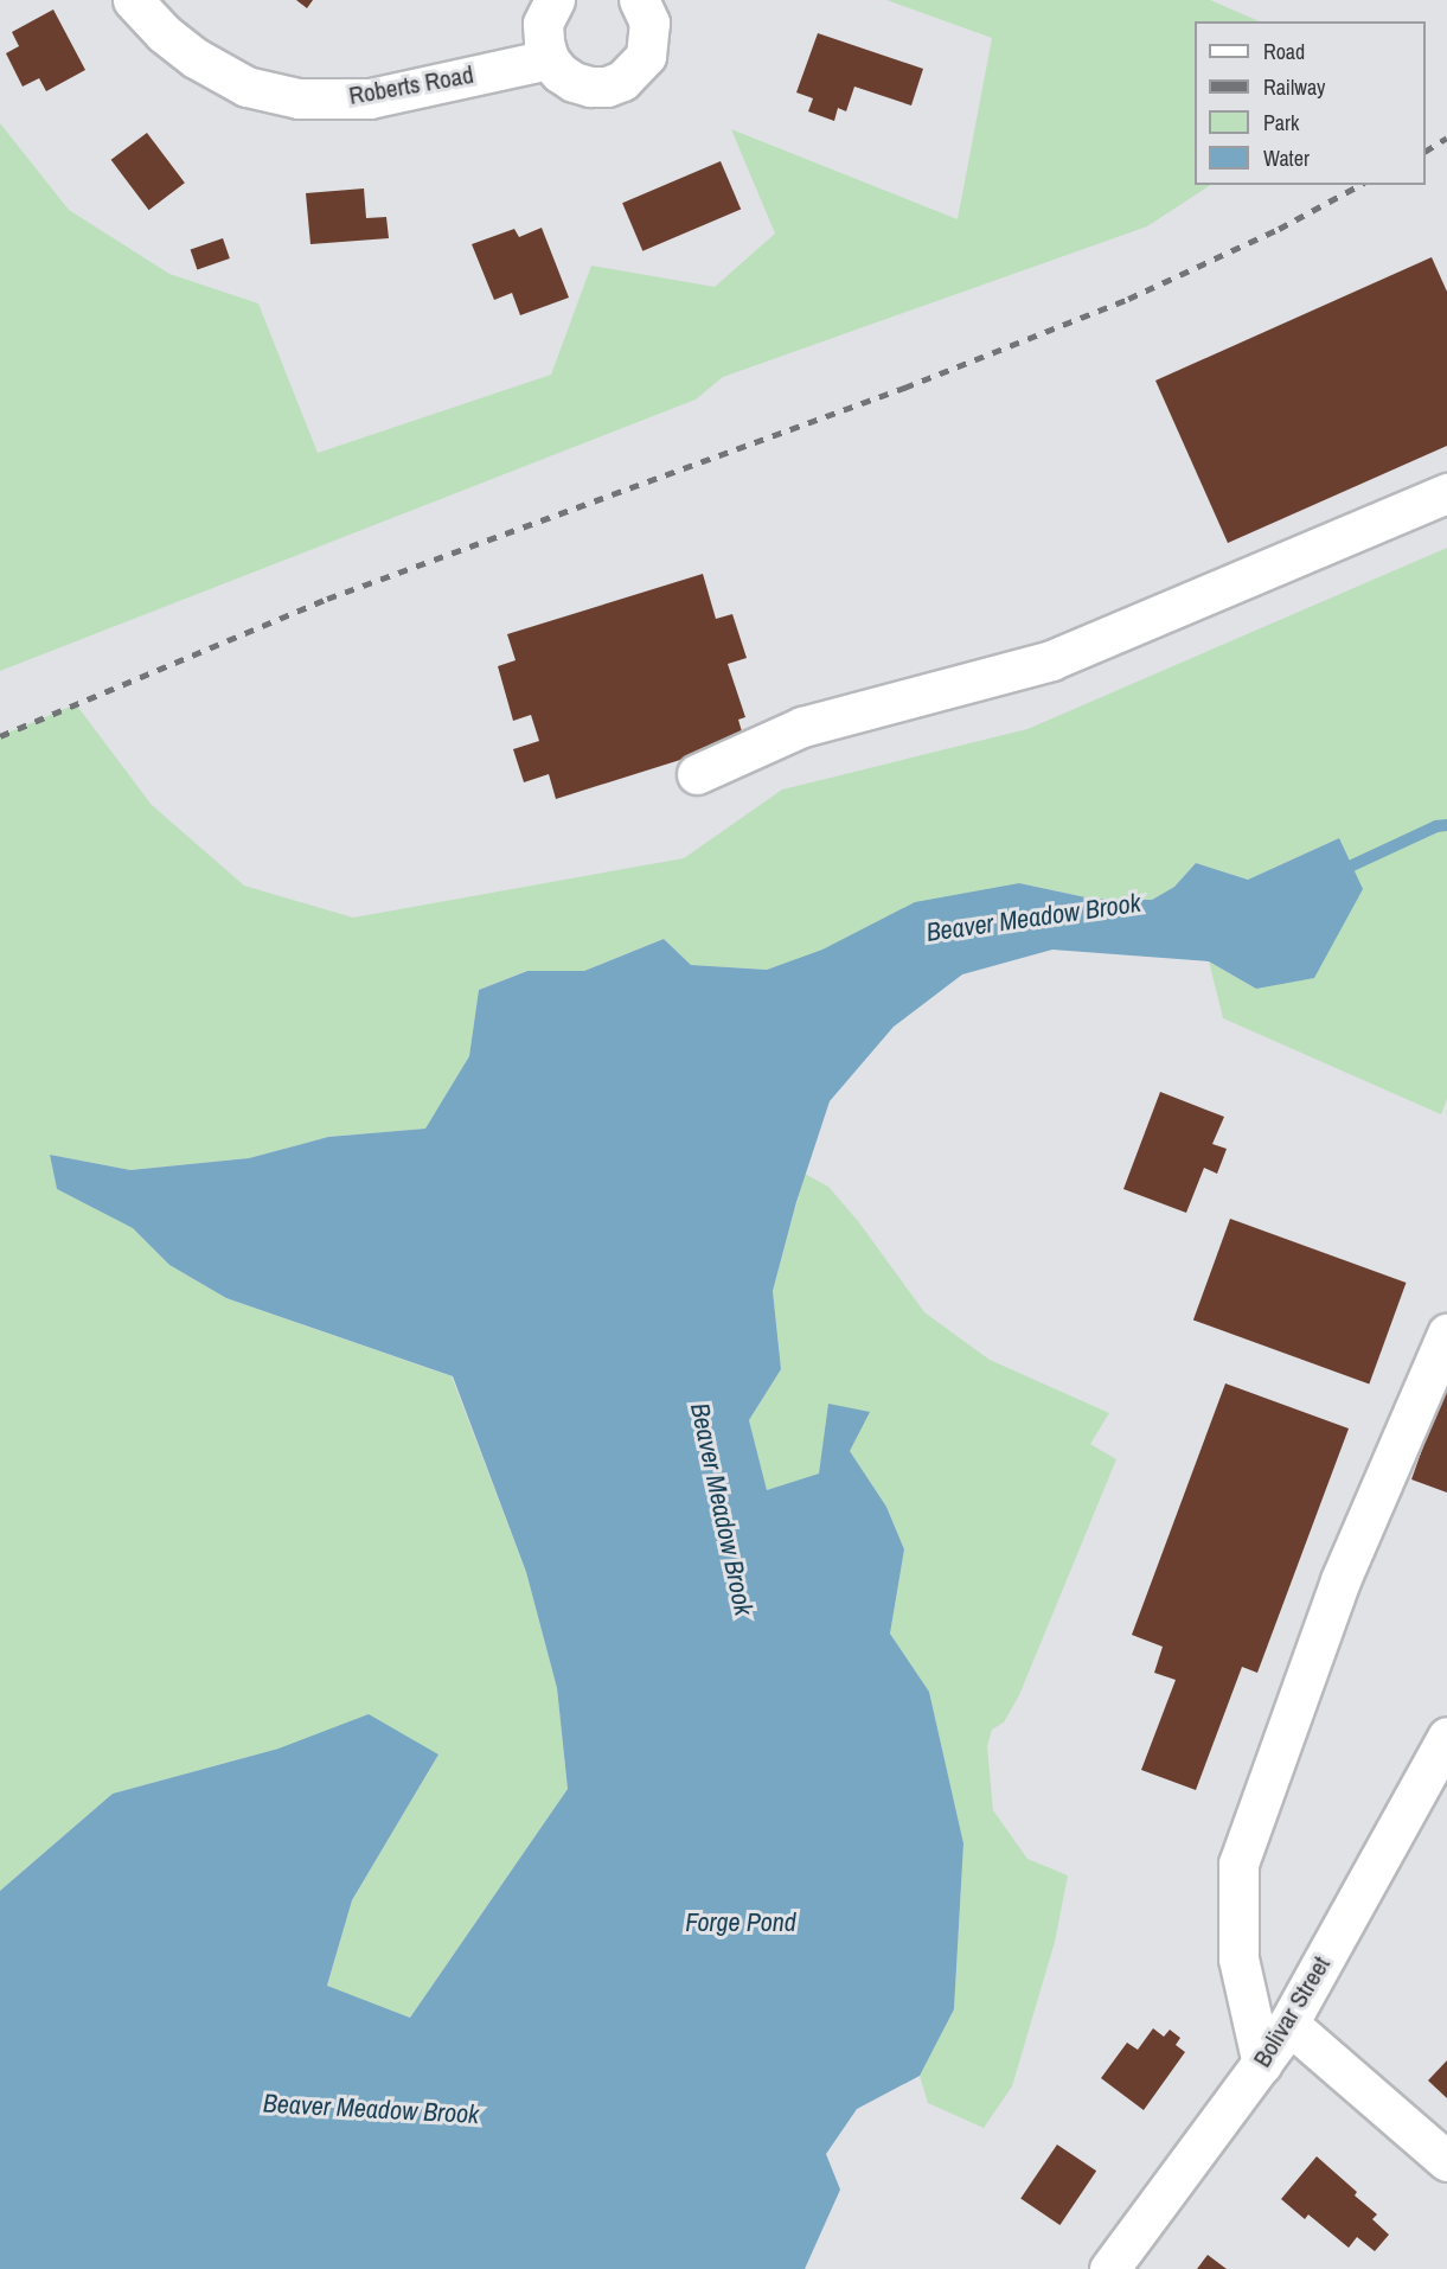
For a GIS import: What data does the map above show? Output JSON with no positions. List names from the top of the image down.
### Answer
{
  "streets": {
    "street": ["Roberts Road", "Bolivar Street"]
  },
  "water": ["Beaver Meadow Brook", "Forge Pond"],
  "legend": [
    "Road",
    "Railway",
    "Park",
    "Water"
  ]
}
